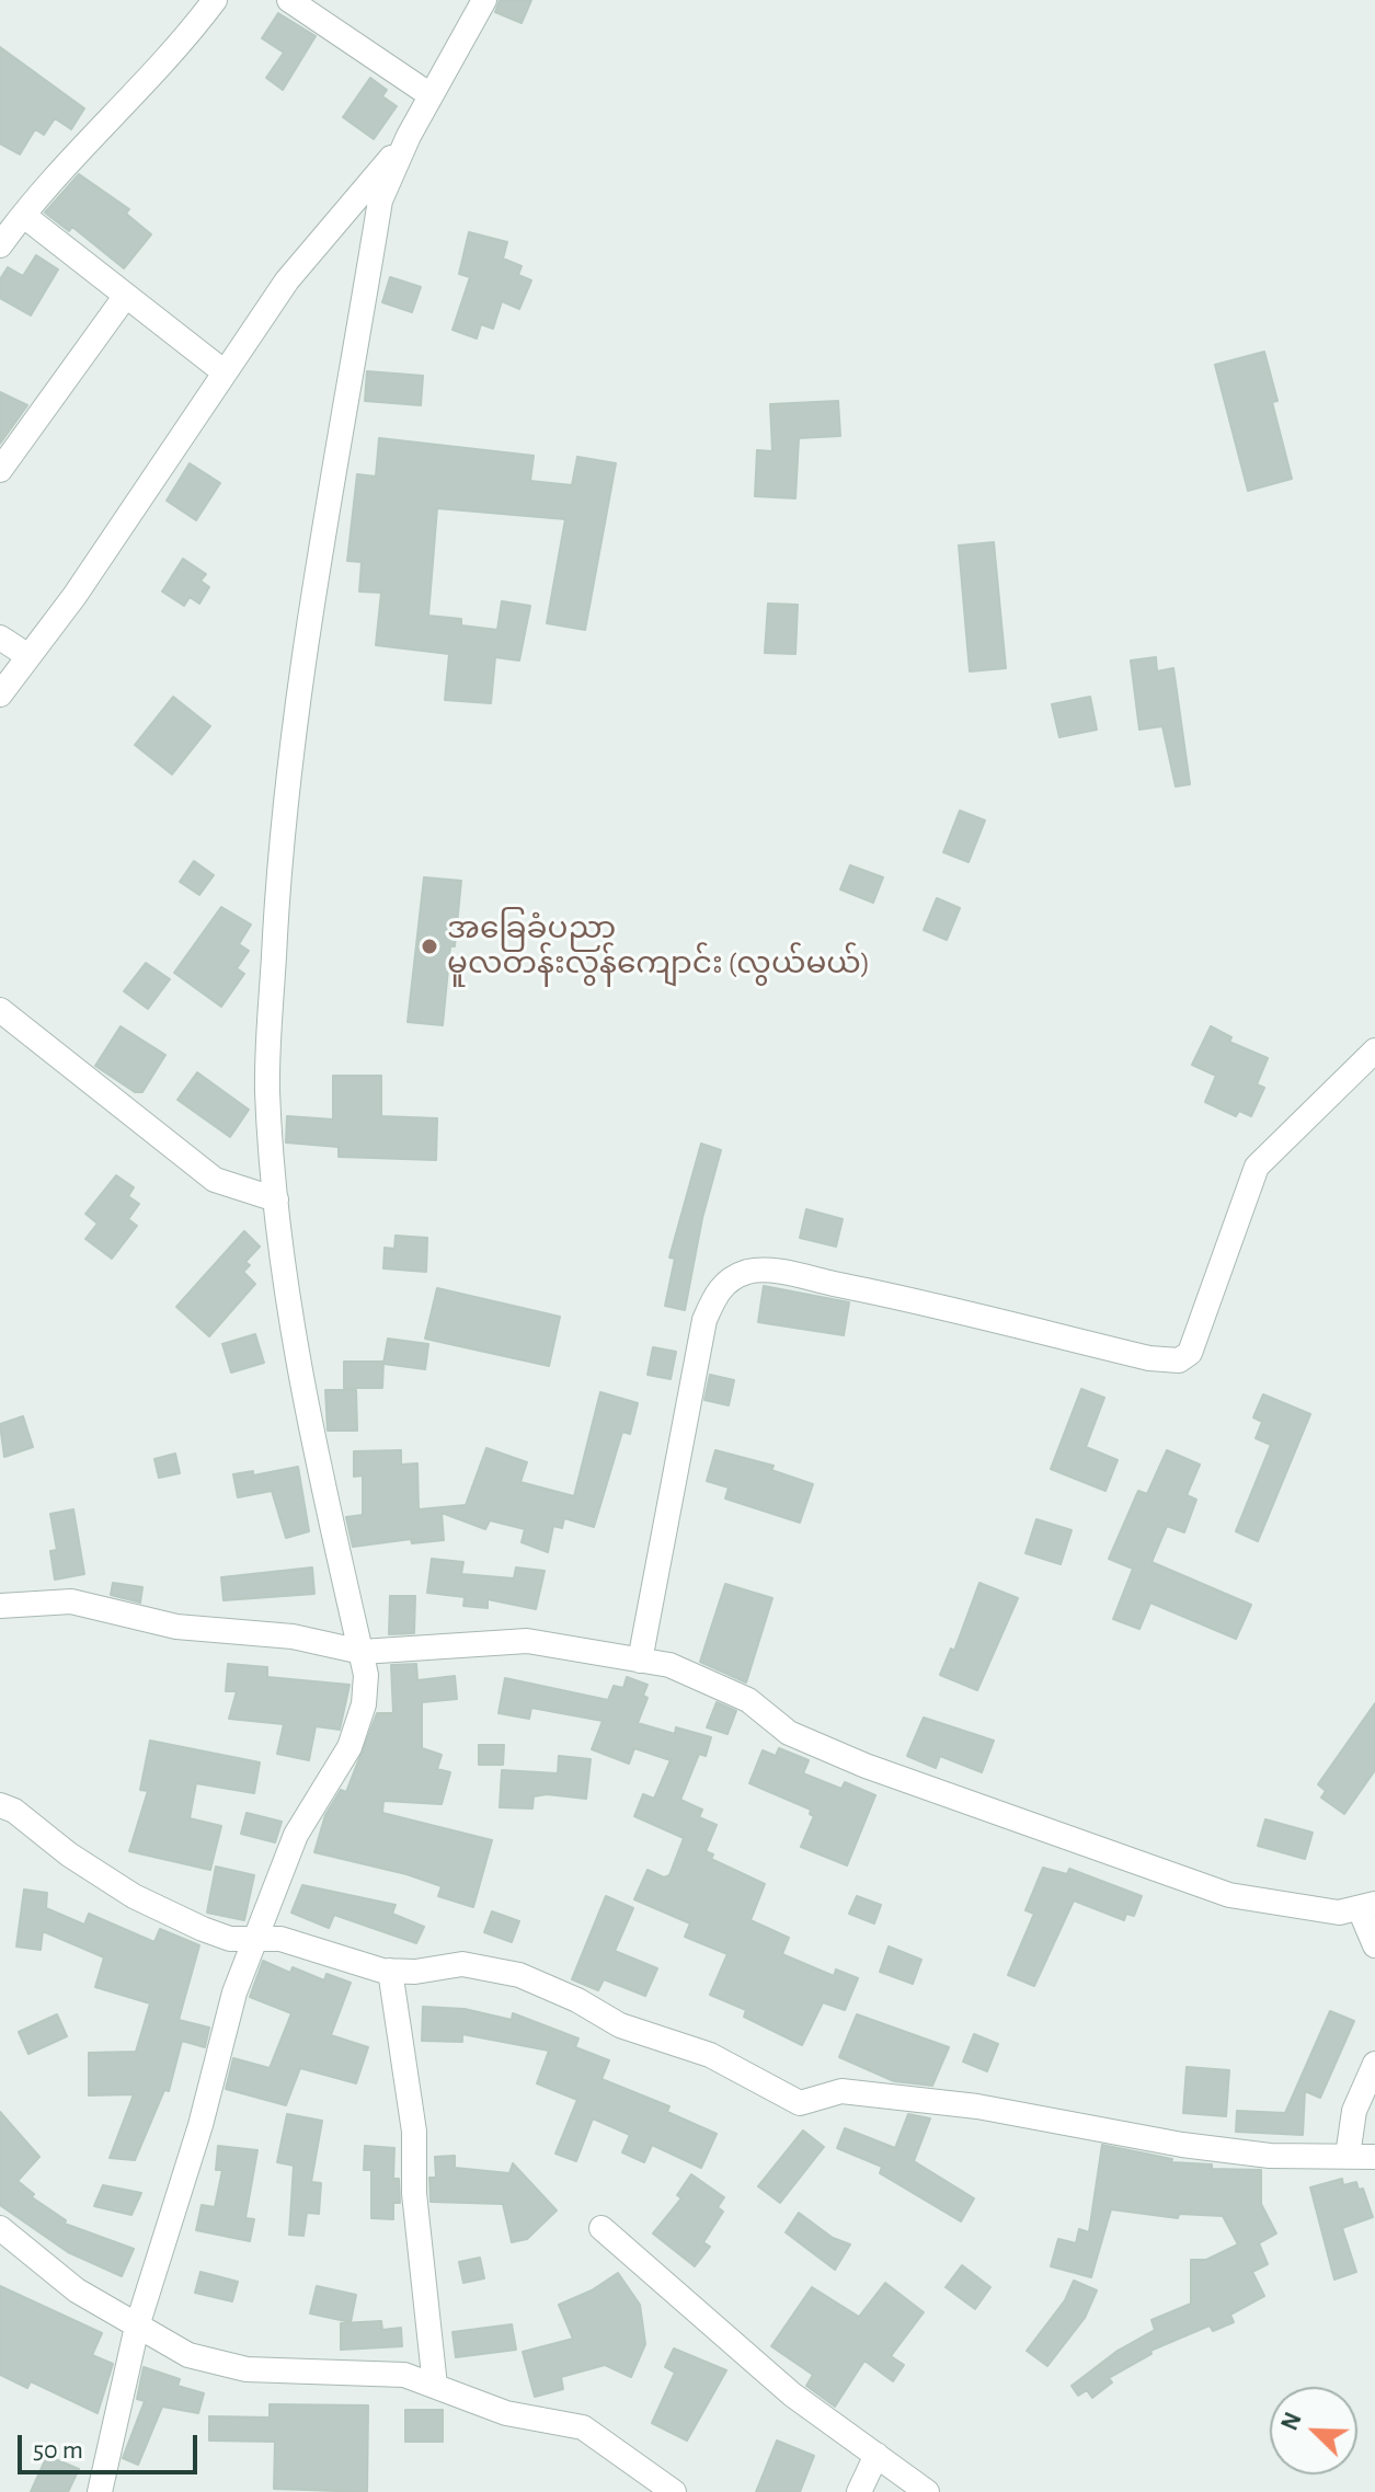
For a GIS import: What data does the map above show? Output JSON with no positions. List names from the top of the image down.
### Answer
{
  "places": ["အခြေခံပညာ မူလတန်းလွန်ကျောင်း (လွယ်မယ်)"],
  "scale_bar": "50 m",
  "north": "top left"
}
